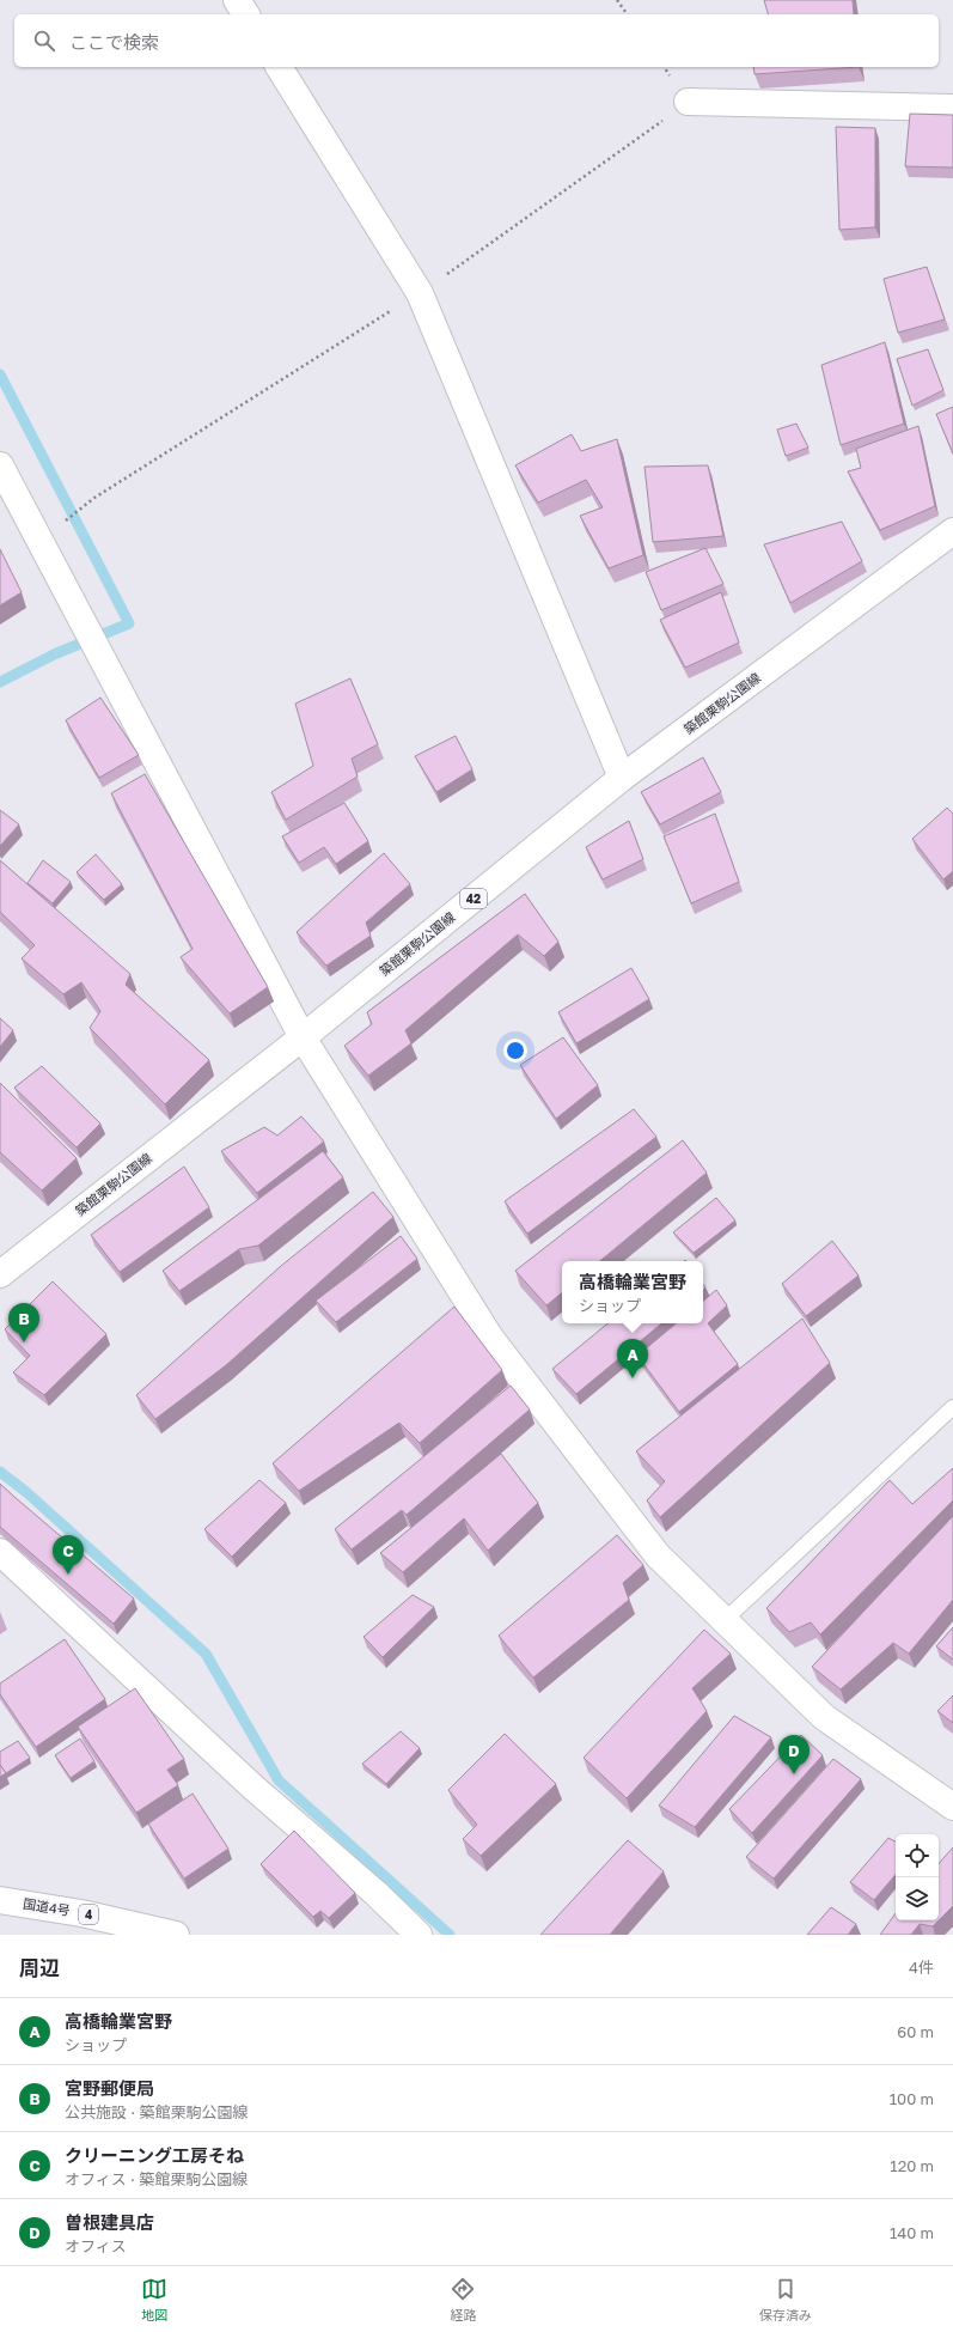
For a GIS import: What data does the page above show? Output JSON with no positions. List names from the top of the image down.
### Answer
{
  "streets": {
    "main road": [
      "築館栗駒公園線",
      "42",
      "国道4号",
      "4"
    ]
  },
  "page": {
    "search": "ここで検索",
    "popup": ["高橋輪業宮野", "ショップ"],
    "pins": [
      "B",
      "A",
      "C",
      "D"
    ],
    "heading": ["周辺", "4件"],
    "list": [
      {
        "mark": "A",
        "name": "高橋輪業宮野",
        "note": "ショップ",
        "value": "60 m"
      },
      {
        "mark": "B",
        "name": "宮野郵便局",
        "note": "公共施設 · 築館栗駒公園線",
        "value": "100 m"
      },
      {
        "mark": "C",
        "name": "クリーニング工房そね",
        "note": "オフィス · 築館栗駒公園線",
        "value": "120 m"
      },
      {
        "mark": "D",
        "name": "曽根建具店",
        "note": "オフィス",
        "value": "140 m"
      }
    ],
    "nav": ["地図", "経路", "保存済み"]
  }
}
